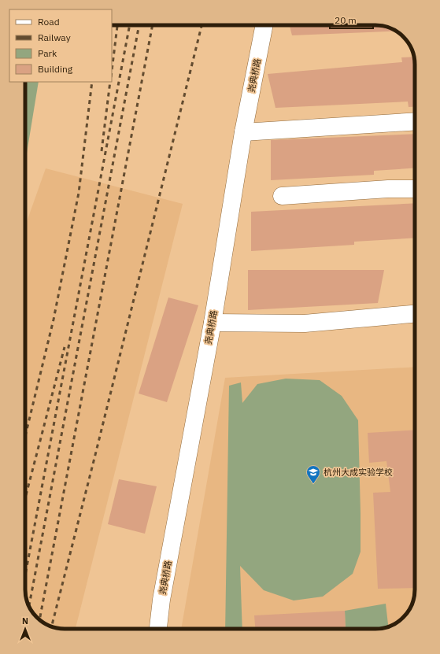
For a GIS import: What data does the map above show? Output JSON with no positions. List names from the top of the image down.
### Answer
{
  "streets": {
    "street": ["尧典桥路"]
  },
  "places": {
    "school or university": ["杭州大成实验学校"]
  },
  "legend": [
    "Road",
    "Railway",
    "Park",
    "Building"
  ],
  "scale_bar": "20 m",
  "north": "top"
}
